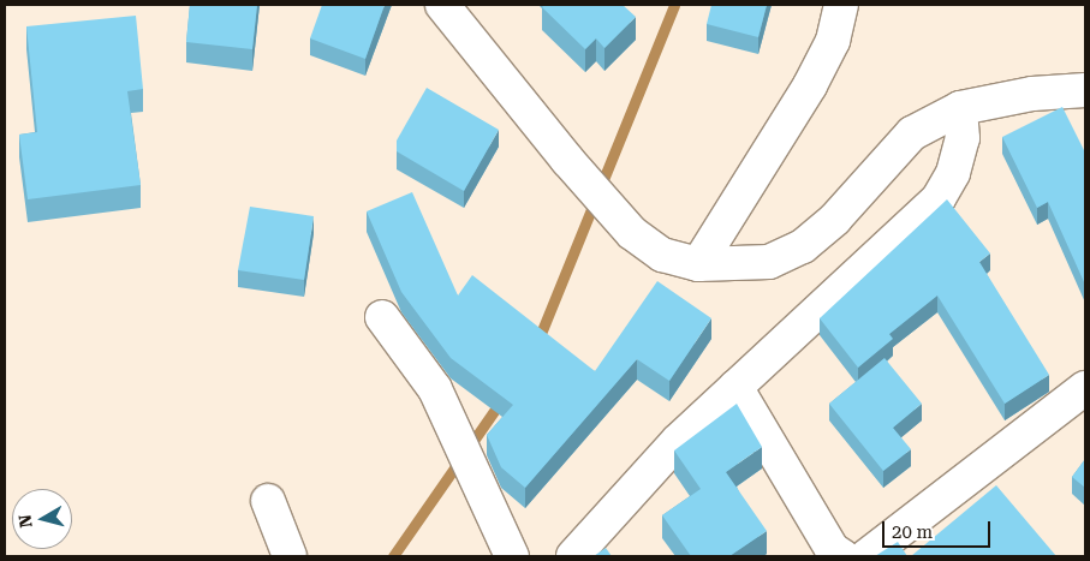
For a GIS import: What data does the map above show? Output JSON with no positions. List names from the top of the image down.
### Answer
{
  "scale_bar": "20 m",
  "north": "left"
}
